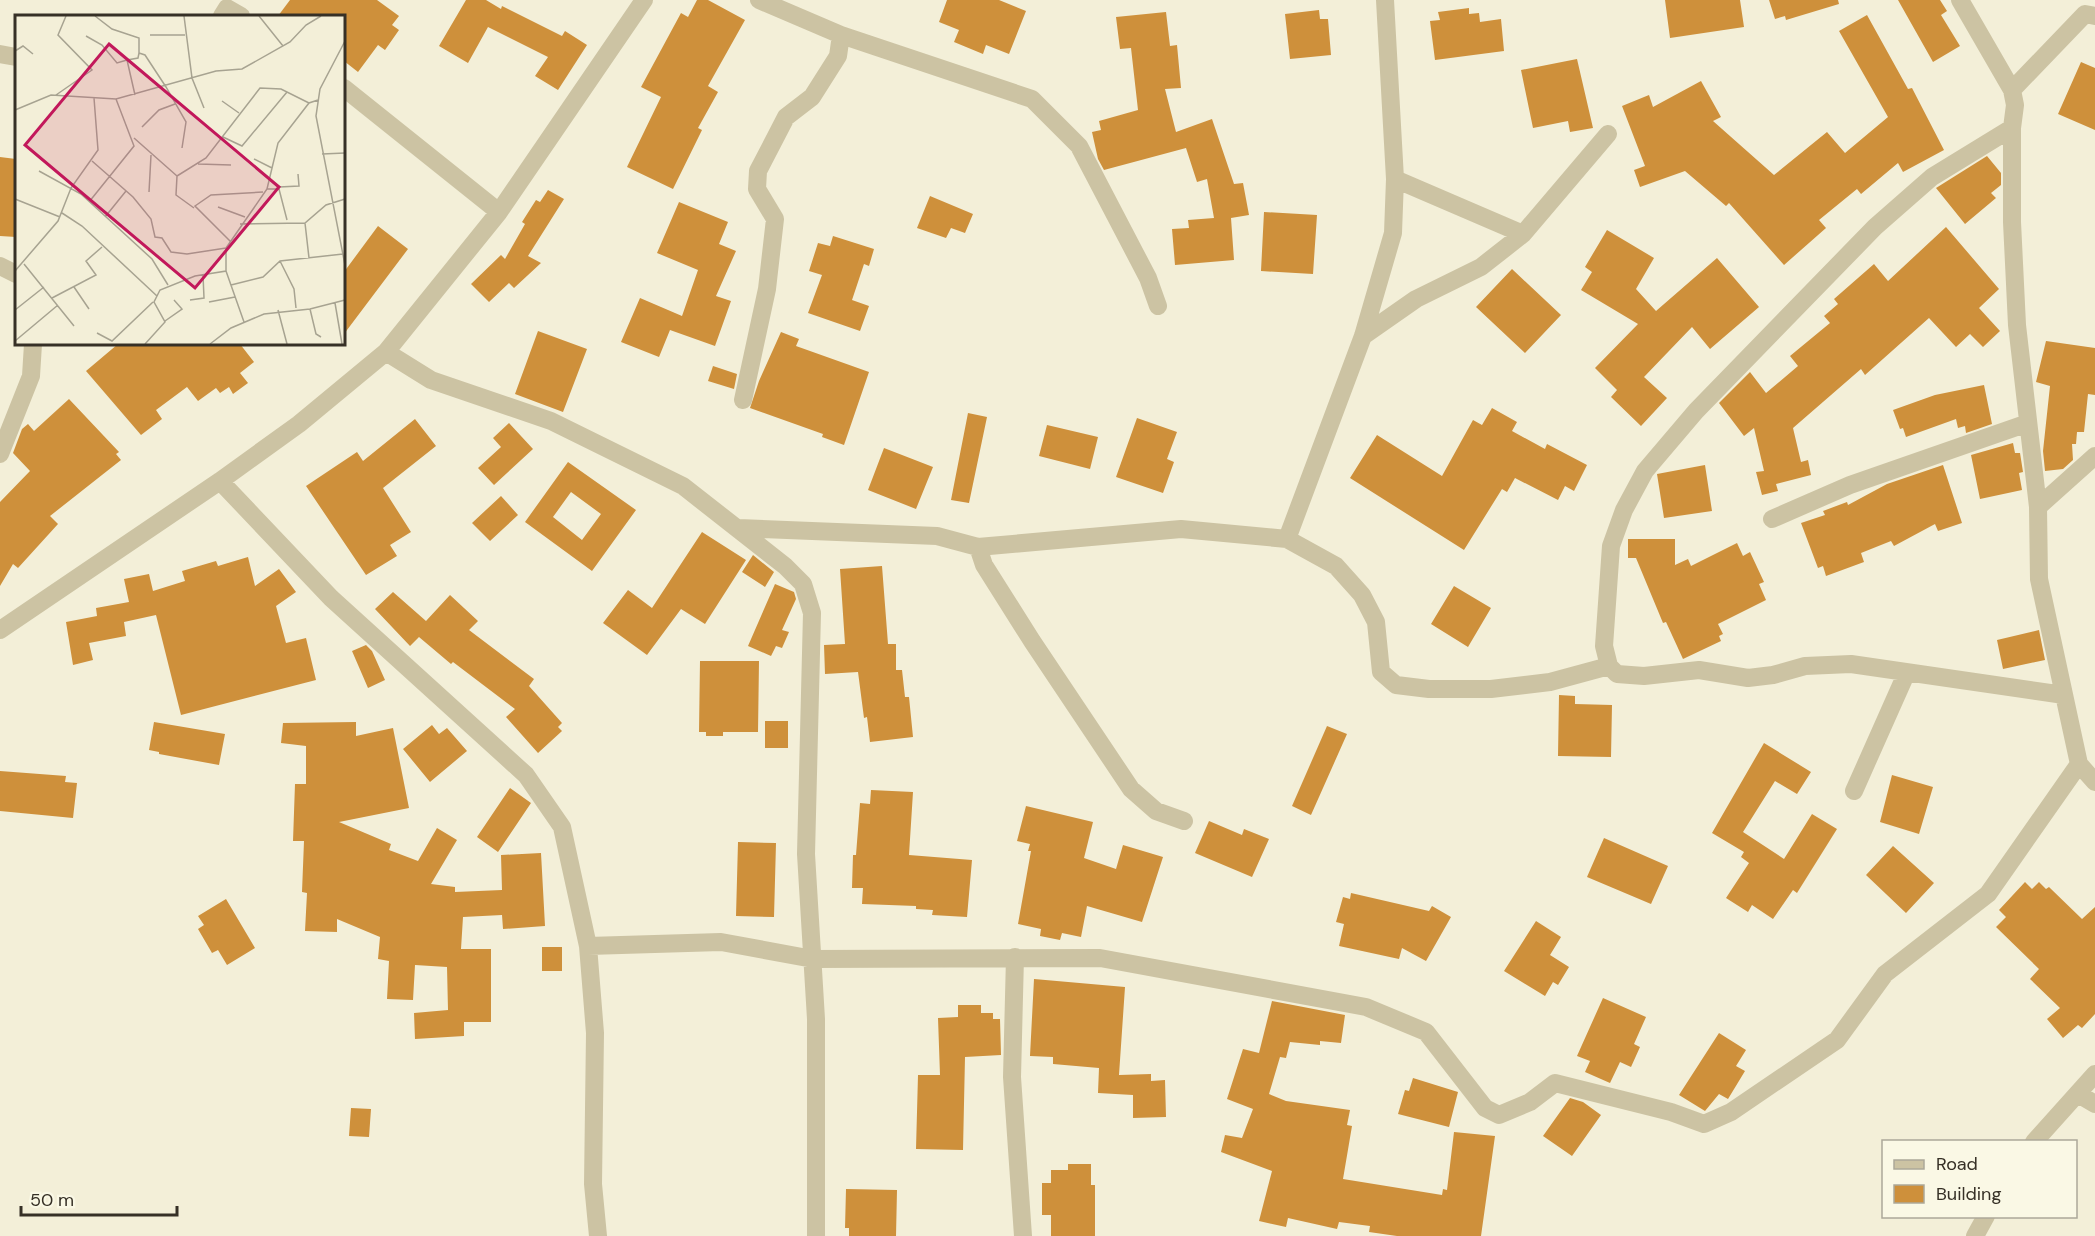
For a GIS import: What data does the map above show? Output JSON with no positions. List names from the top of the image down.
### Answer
{
  "legend": ["Road", "Building"],
  "scale_bar": "50 m"
}
